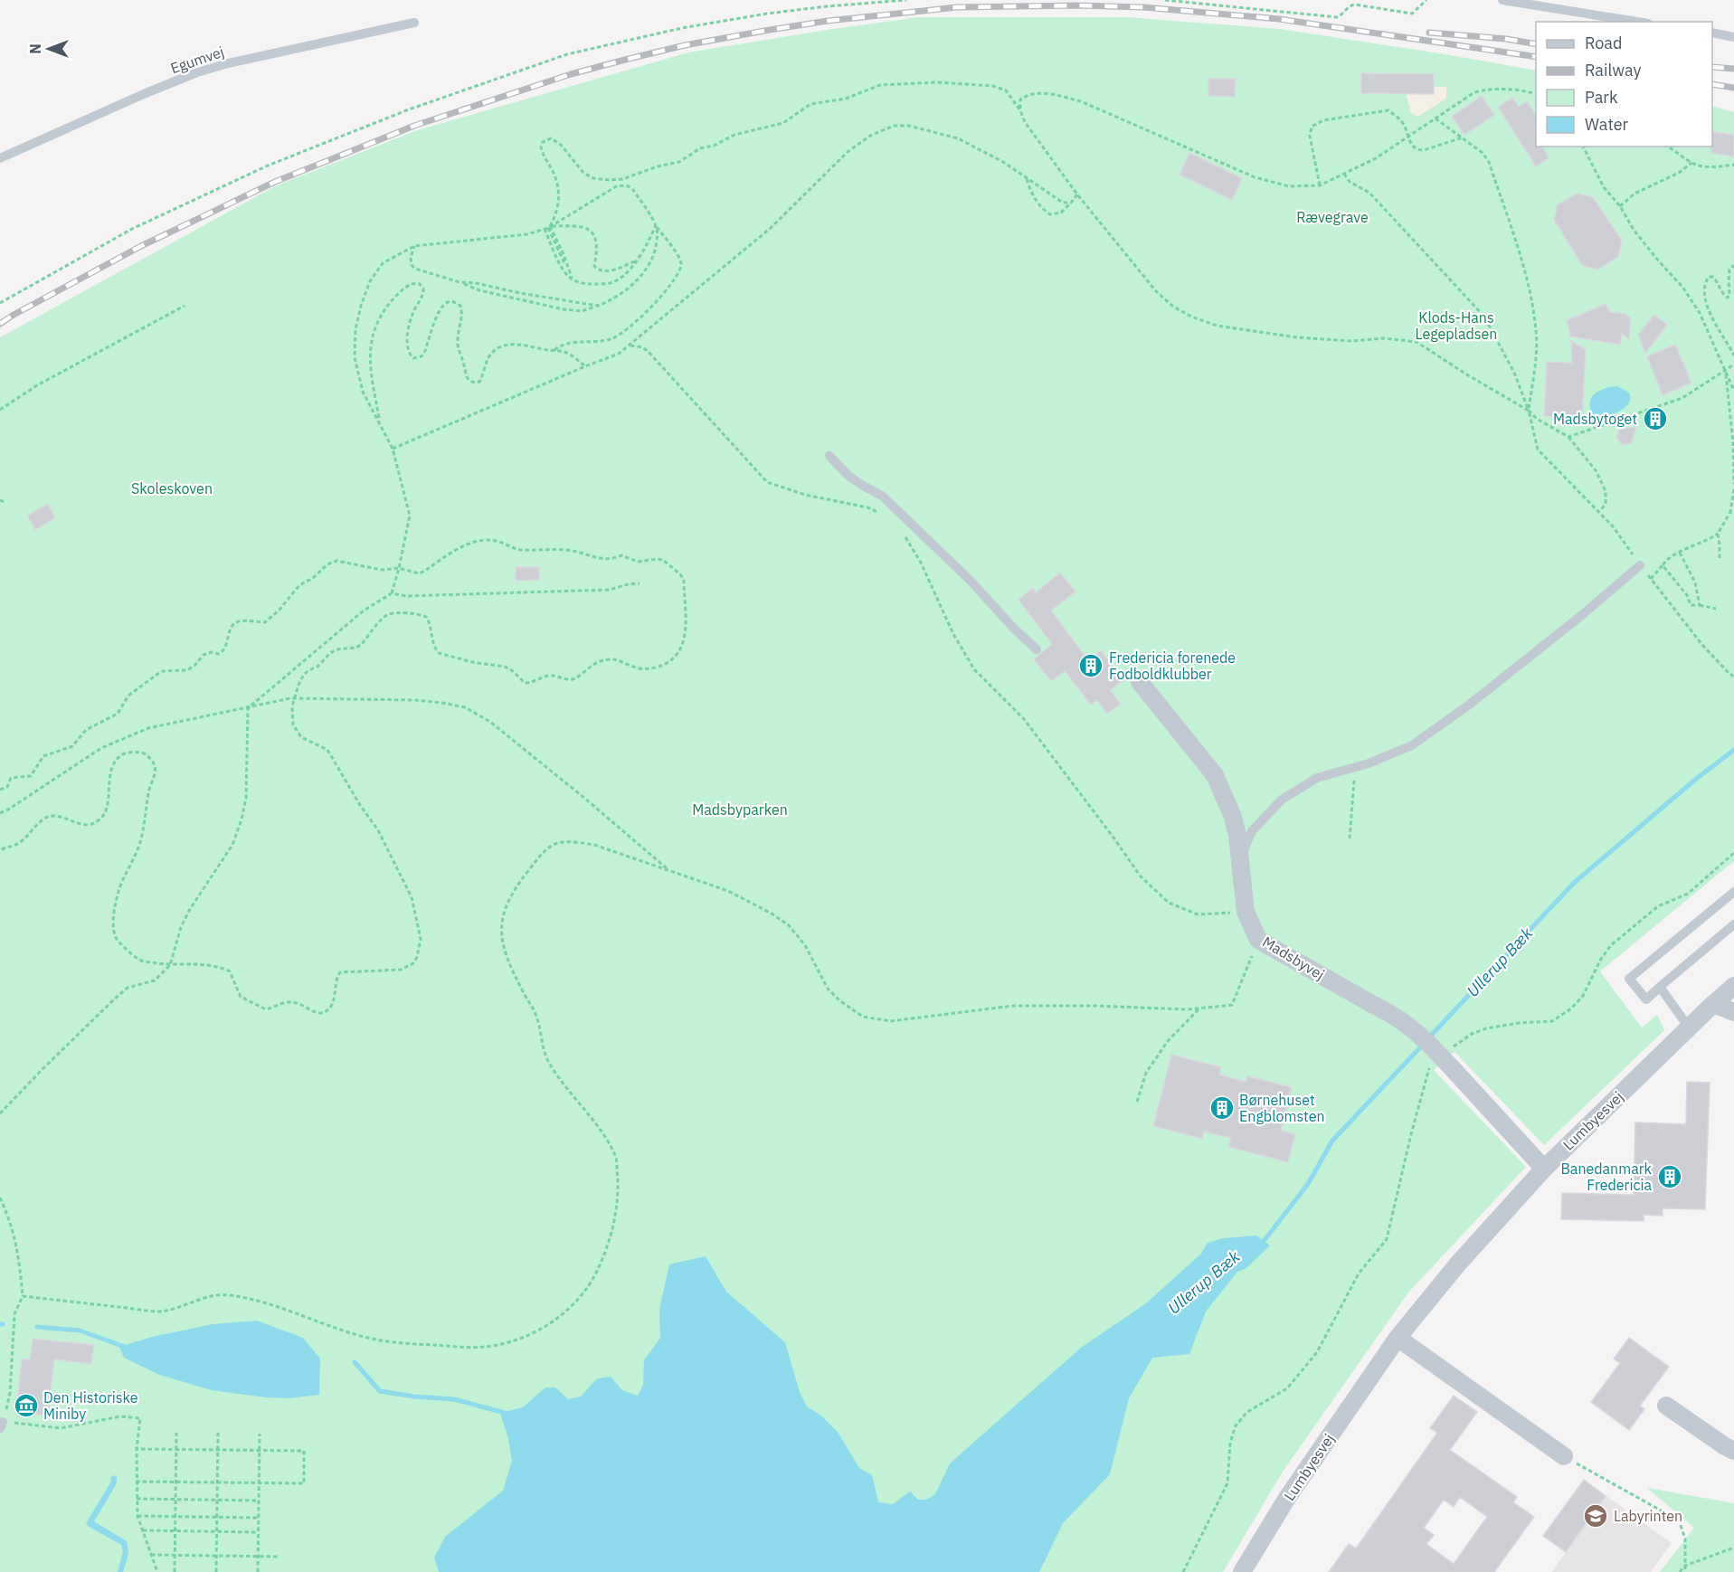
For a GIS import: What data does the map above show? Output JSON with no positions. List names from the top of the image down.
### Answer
{
  "streets": {
    "street": ["Madsbyvej", "Lumbyesvej"],
    "lane": ["Egumvej"]
  },
  "crossings": [
    ["Madsbyvej", "Lumbyesvej"]
  ],
  "water": ["Ullerup Bæk"],
  "parks": [
    "Rævegrave",
    "Klods-Hans Legepladsen",
    "Skoleskoven",
    "Madsbyparken"
  ],
  "places": {
    "building": [
      "Madsbytoget",
      "Fredericia forenede Fodboldklubber",
      "Børnehuset Engblomsten",
      "Banedanmark Fredericia"
    ],
    "museum": ["Den Historiske Miniby"],
    "school or university": ["Labyrinten"]
  },
  "legend": [
    "Road",
    "Railway",
    "Park",
    "Water"
  ],
  "north": "left"
}
